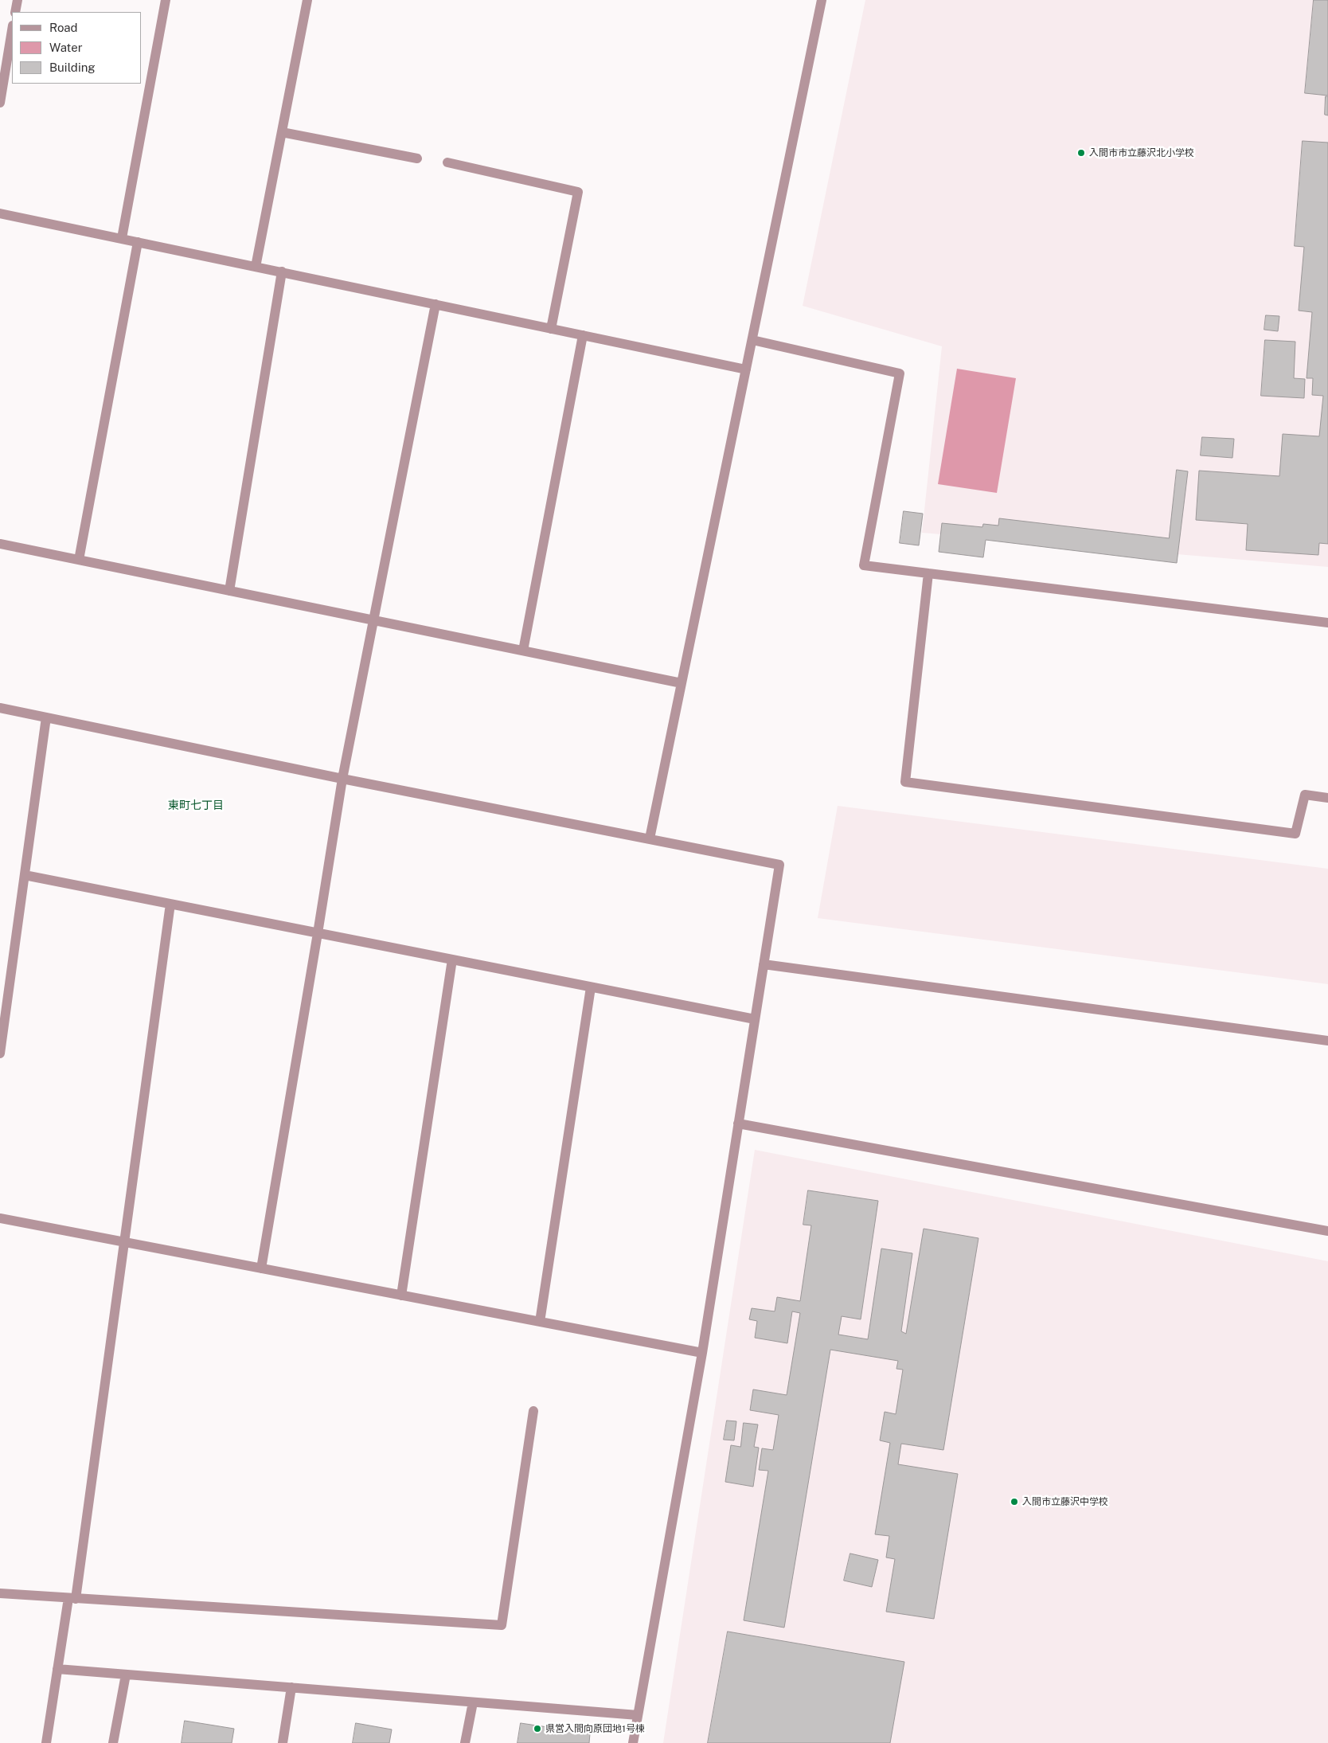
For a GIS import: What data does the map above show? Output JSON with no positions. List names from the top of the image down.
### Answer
{
  "districts": ["東町七丁目"],
  "places": ["入間市市立藤沢北小学校", "入間市立藤沢中学校", "県営入間向原団地1号棟"],
  "legend": ["Road", "Water", "Building"]
}
